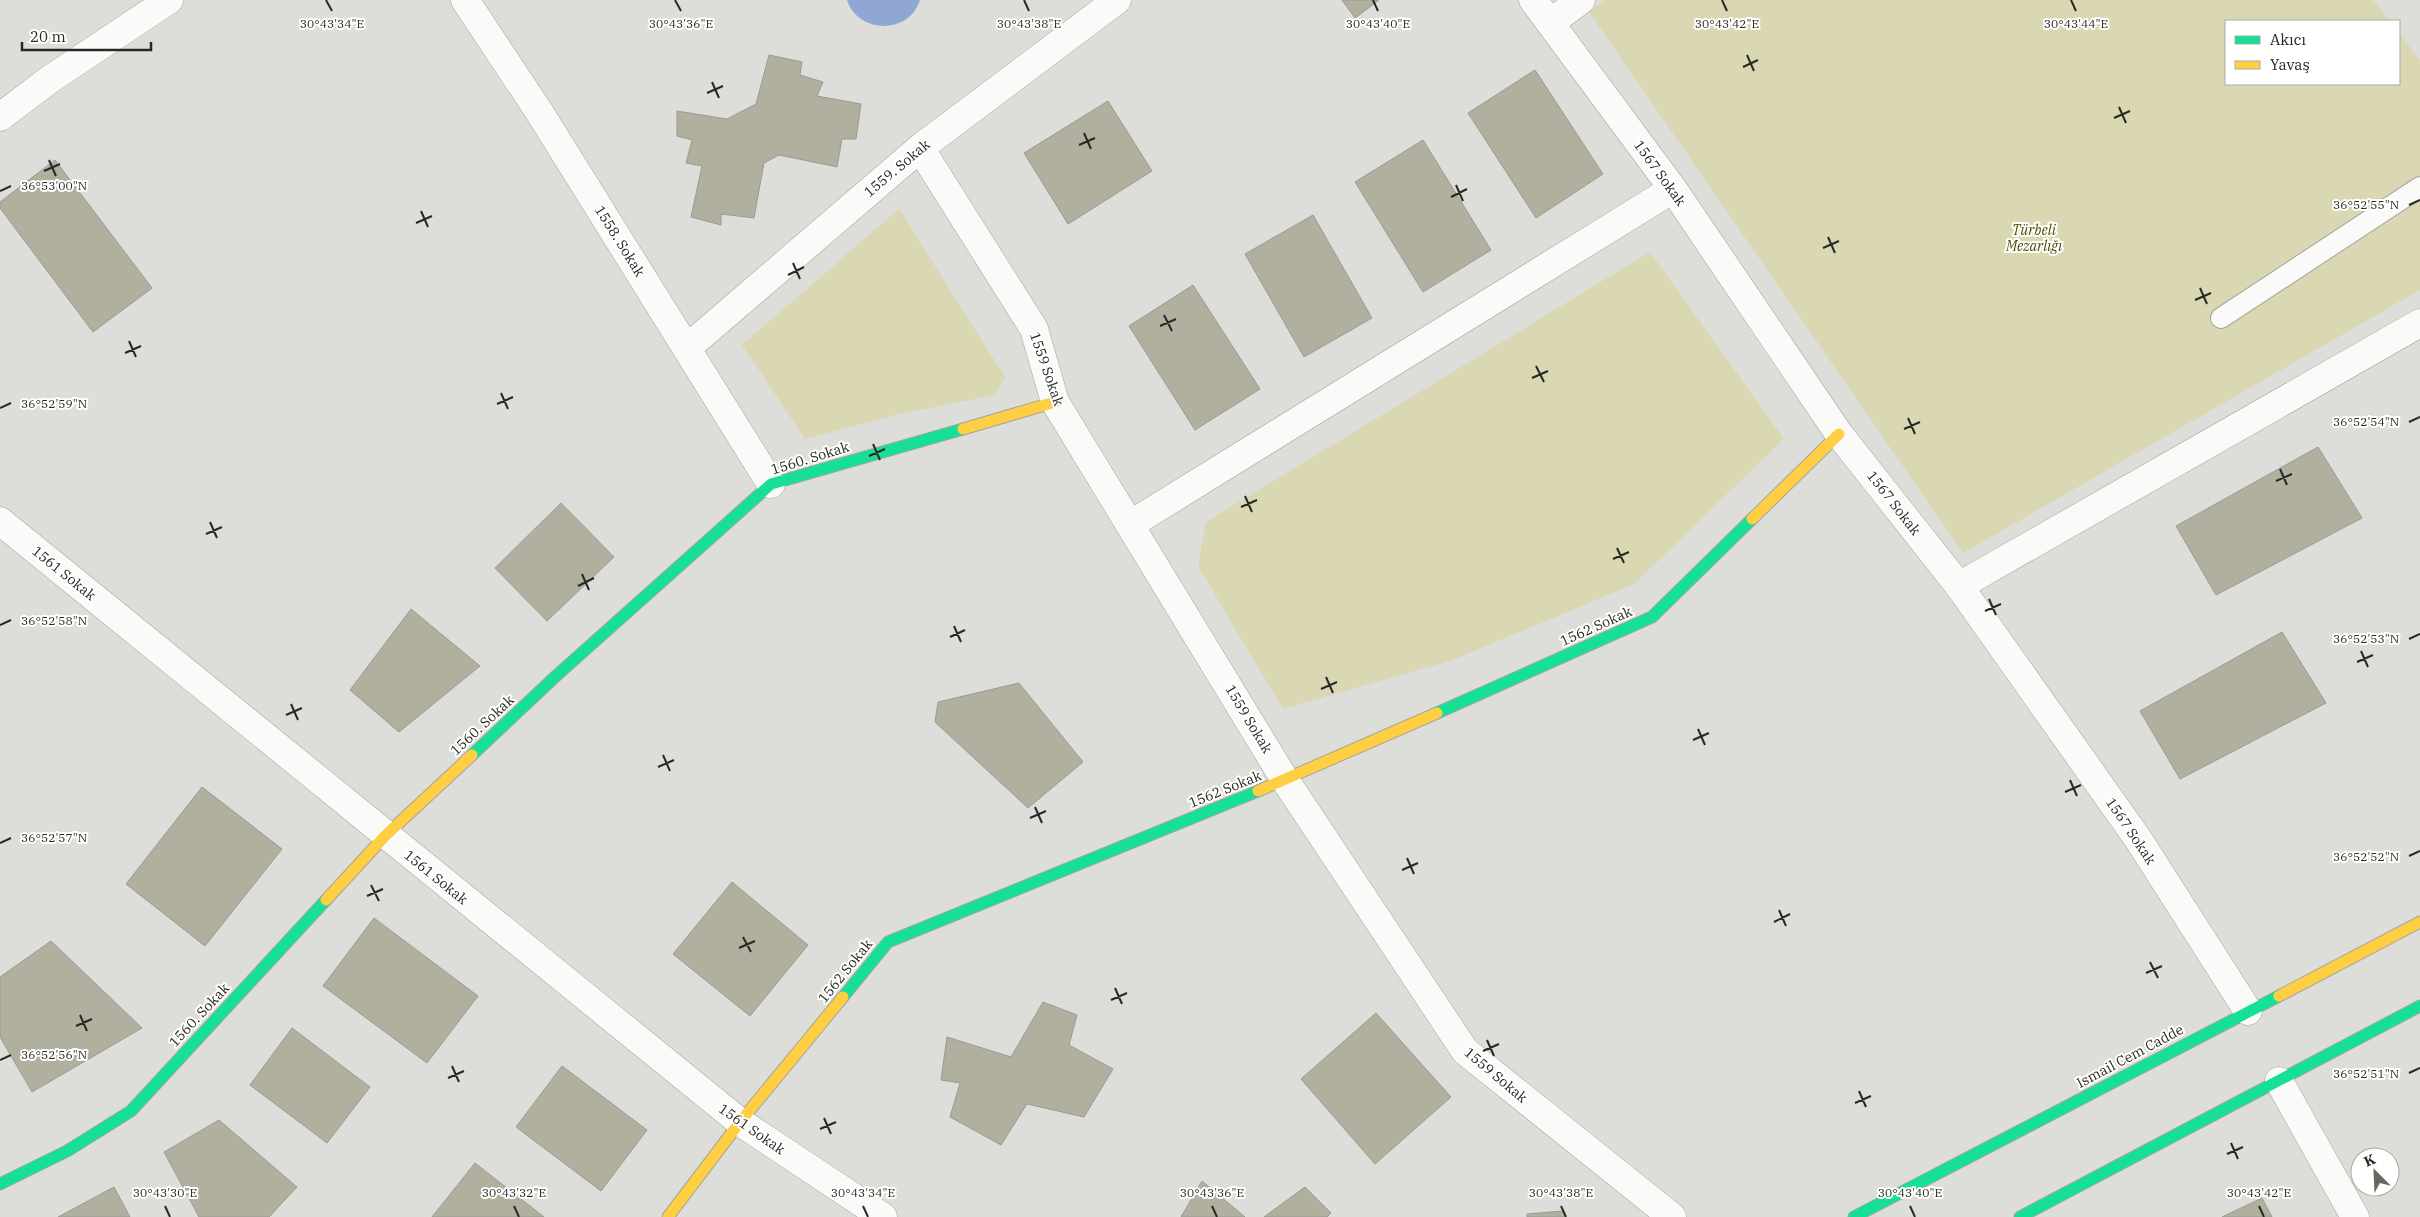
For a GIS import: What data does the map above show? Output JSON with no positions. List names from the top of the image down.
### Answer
{
  "streets": {
    "street": [
      "1559. Sokak",
      "1567 Sokak",
      "1558. Sokak",
      "1559 Sokak",
      "1560. Sokak",
      "1561 Sokak",
      "1562 Sokak",
      "Ismail Cem Cadde"
    ]
  },
  "crossings": [
    ["1559. Sokak", "1558. Sokak"],
    ["1559. Sokak", "1559 Sokak"],
    ["1567 Sokak", "1562 Sokak"],
    ["1567 Sokak", "Ismail Cem Cadde"],
    ["1558. Sokak", "1560. Sokak"],
    ["1559 Sokak", "1560. Sokak"],
    ["1559 Sokak", "1562 Sokak"],
    ["1560. Sokak", "1561 Sokak"],
    ["1561 Sokak", "1562 Sokak"]
  ],
  "parks": ["Türbeli Mezarlığı"],
  "legend": ["Akıcı", "Yavaş"],
  "scale_bar": "20 m",
  "north": "top left",
  "coordinates": [
    "30°43'34\"E",
    "30°43'36\"E",
    "30°43'38\"E",
    "30°43'40\"E",
    "30°43'42\"E",
    "30°43'44\"E",
    "36°53'00\"N",
    "36°52'55\"N",
    "36°52'59\"N",
    "36°52'54\"N",
    "36°52'58\"N",
    "36°52'53\"N",
    "36°52'57\"N",
    "36°52'52\"N",
    "36°52'56\"N",
    "36°52'51\"N",
    "30°43'30\"E",
    "30°43'32\"E"
  ]
}
